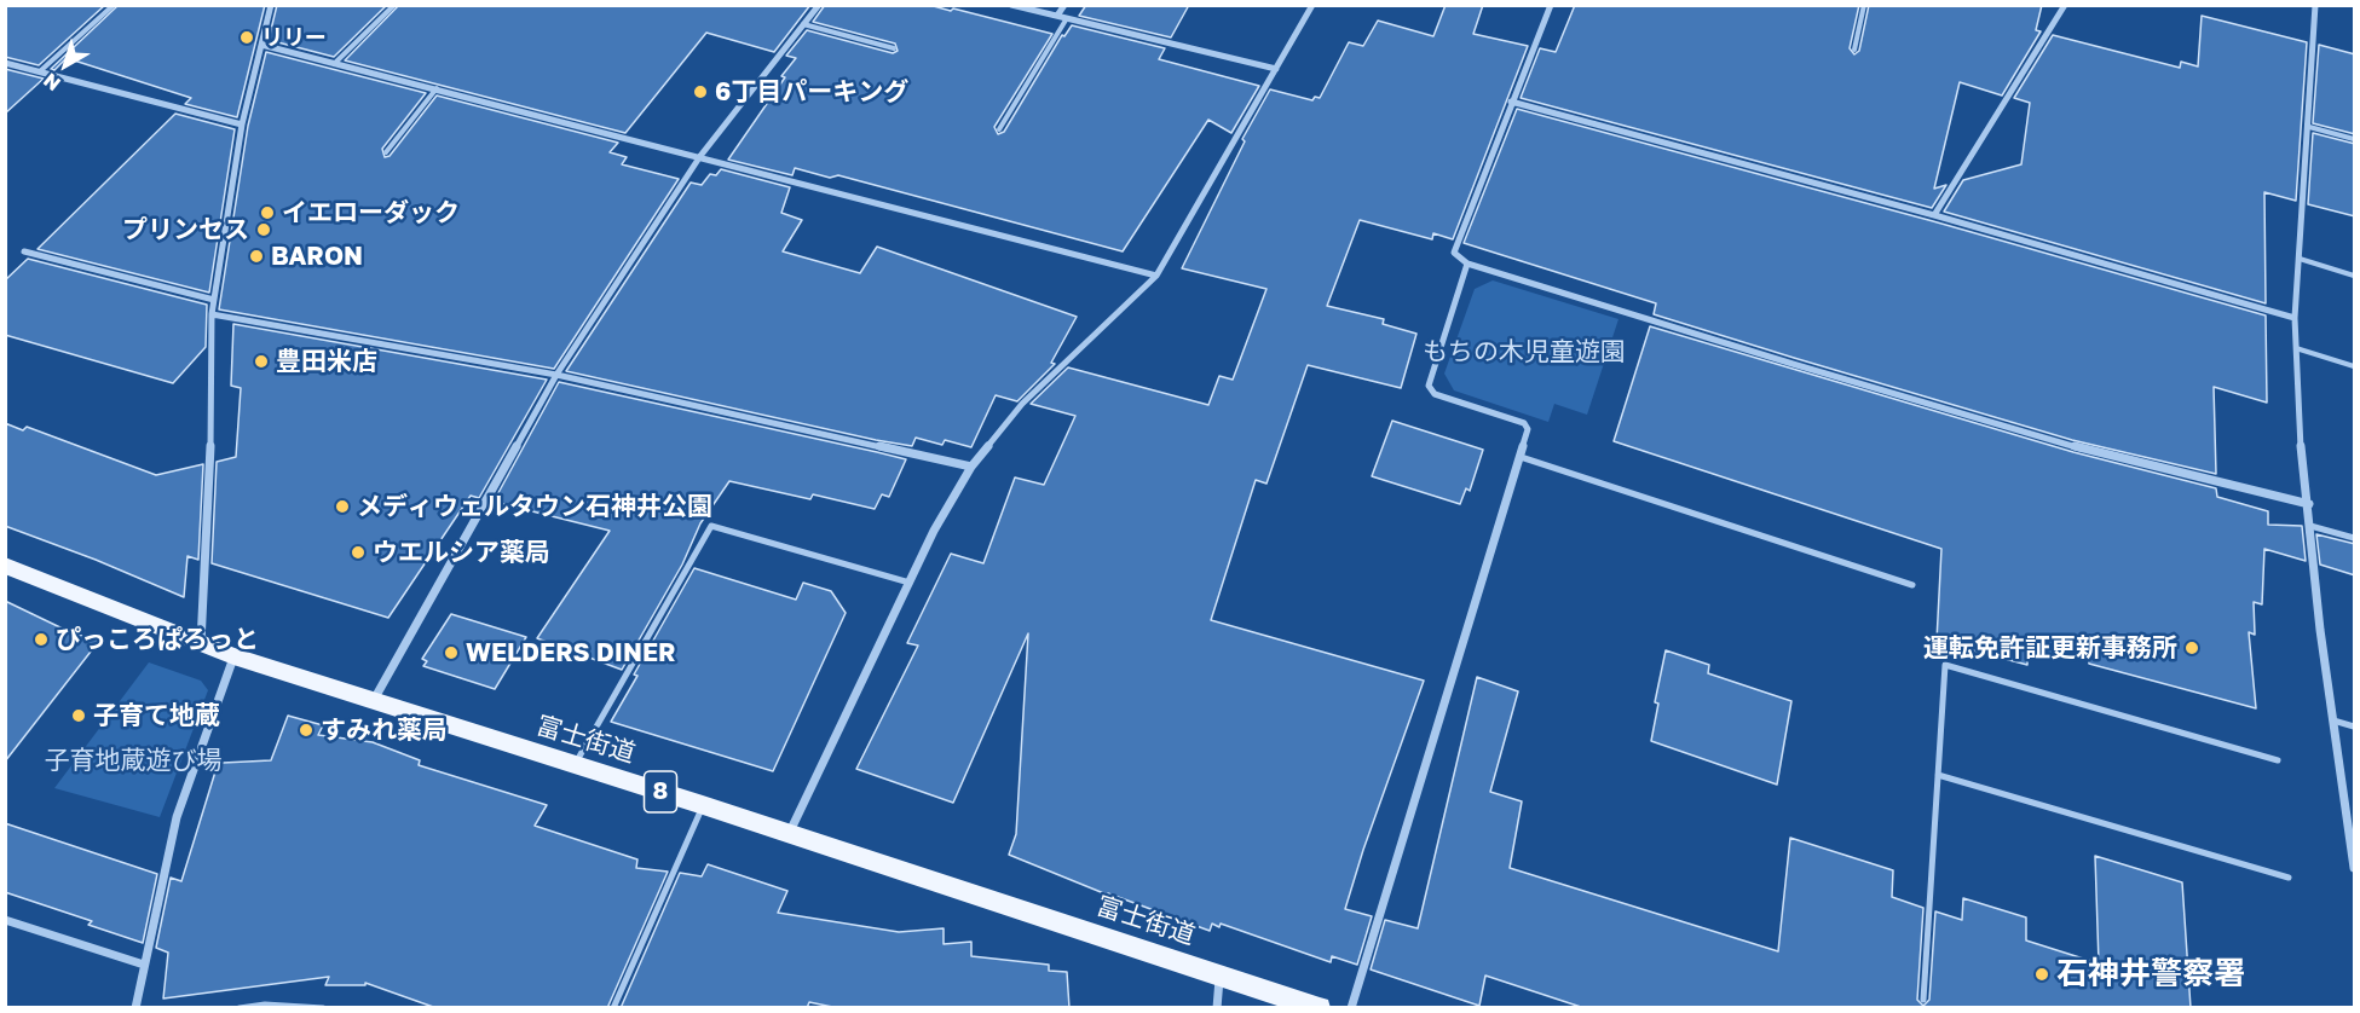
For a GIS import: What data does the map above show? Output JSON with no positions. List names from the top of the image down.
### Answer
{
  "streets": {
    "main road": ["富士街道", "8"]
  },
  "parks": ["もちの木児童遊園", "子育地蔵遊び場"],
  "places": [
    "リリー",
    "6丁目パーキング",
    "イエローダック",
    "プリンセス",
    "BARON",
    "豊田米店",
    "メディウェルタウン石神井公園",
    "ウエルシア薬局",
    "ぴっころぱろっと",
    "運転免許証更新事務所",
    "WELDERS DINER",
    "子育て地蔵",
    "すみれ薬局",
    "石神井警察署"
  ],
  "north": "bottom left"
}
